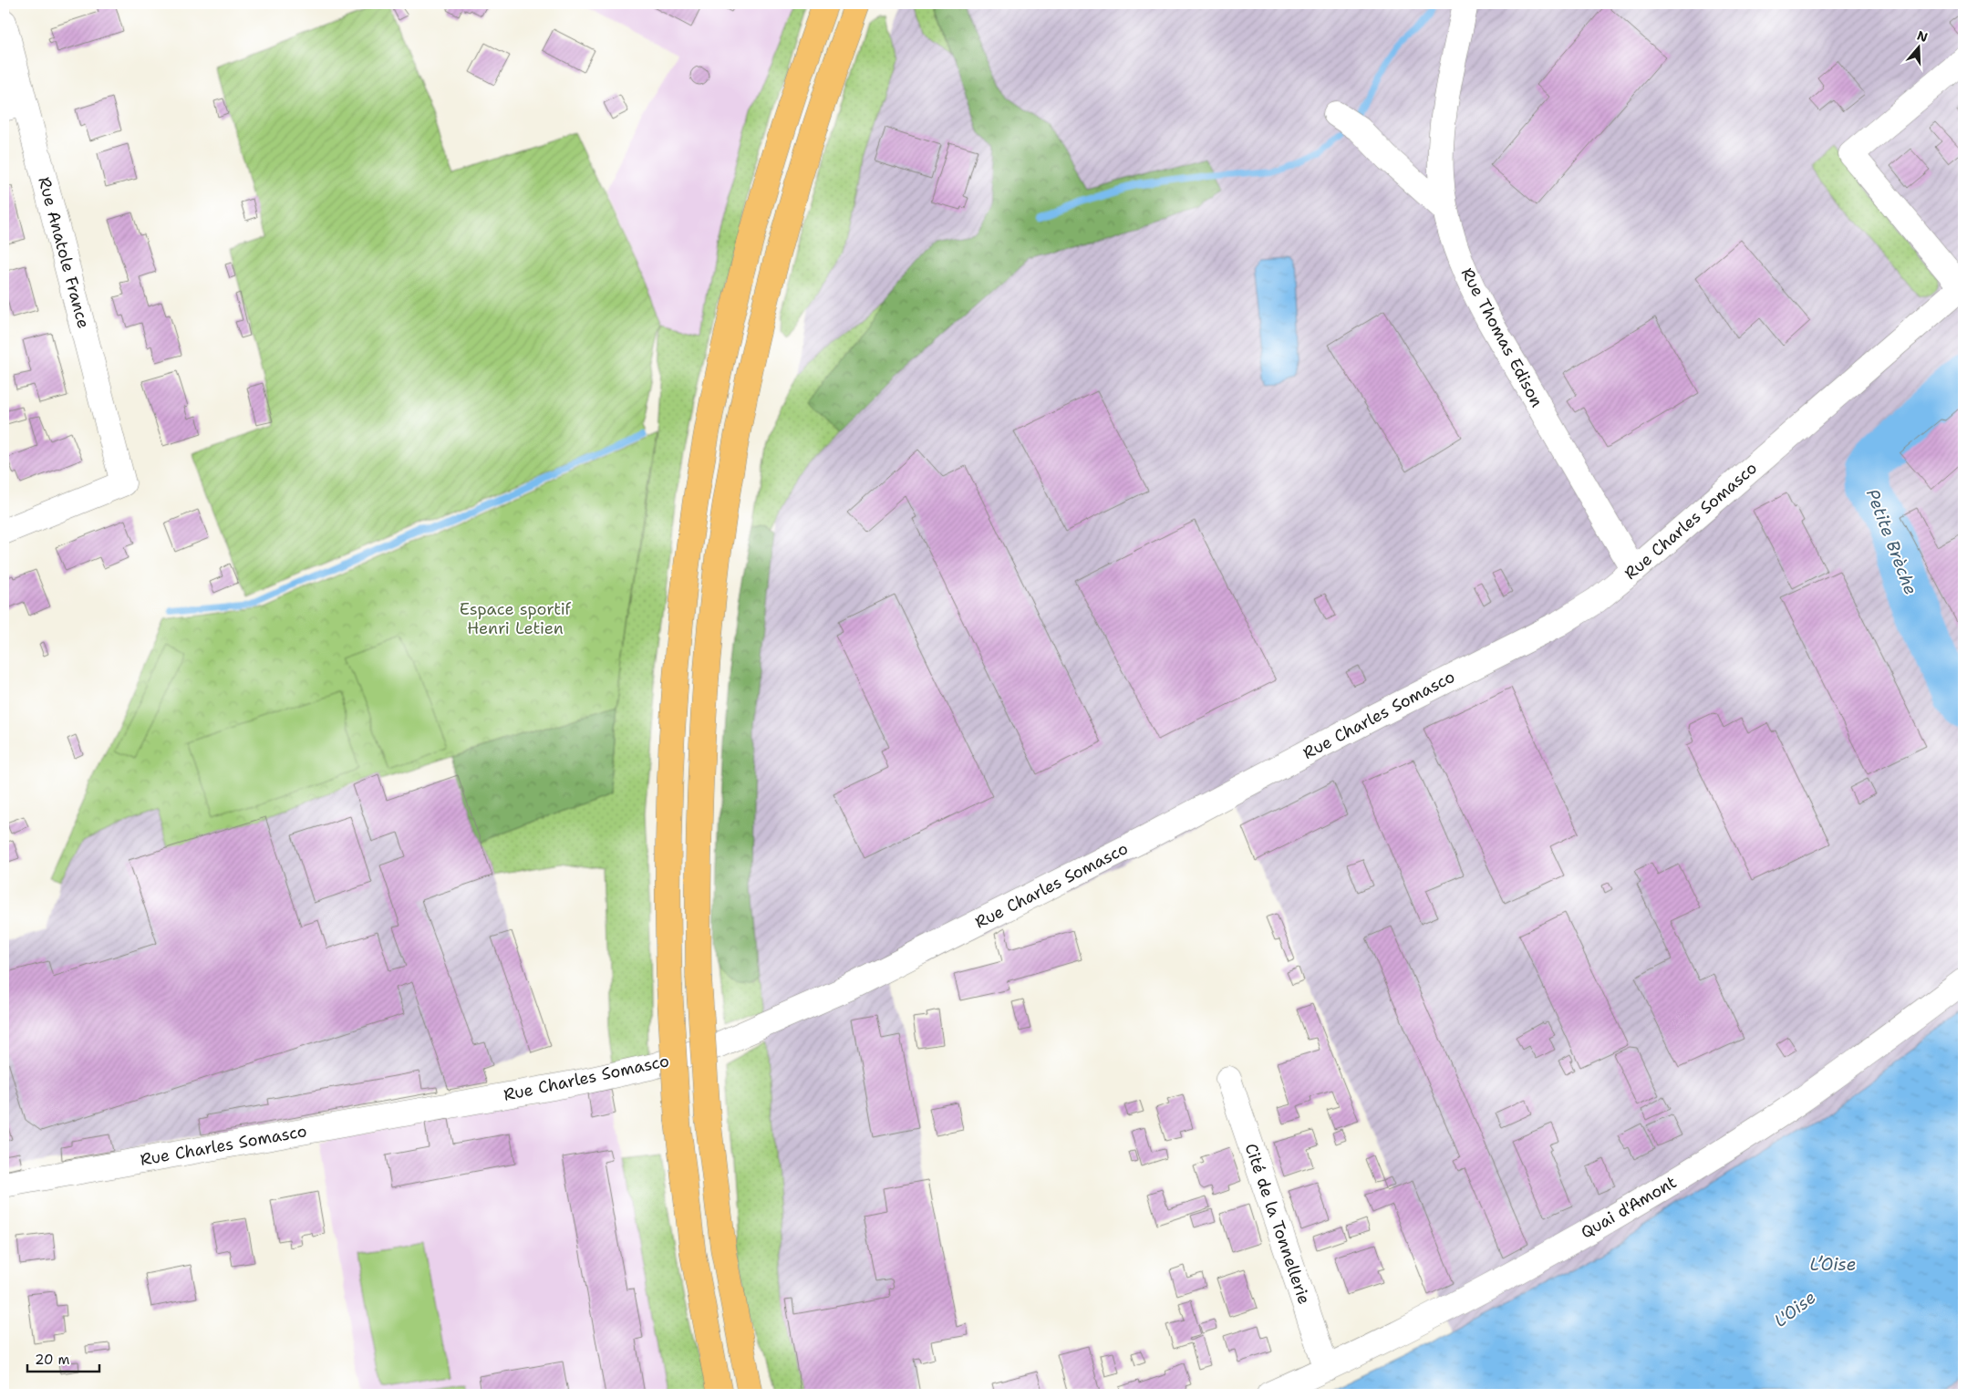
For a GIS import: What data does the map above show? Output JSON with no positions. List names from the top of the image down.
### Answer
{
  "streets": {
    "street": [
      "Rue Anatole France",
      "Rue Thomas Edison",
      "Rue Charles Somasco",
      "Quai d'Amont",
      "Cité de la Tonnellerie"
    ]
  },
  "crossings": [
    ["Rue Thomas Edison", "Rue Charles Somasco"],
    ["Quai d'Amont", "Cité de la Tonnellerie"]
  ],
  "water": ["Petite Brèche", "L’Oise", "L'Oise"],
  "parks": ["Espace sportif Henri Letien"],
  "scale_bar": "20 m",
  "north": "top"
}
